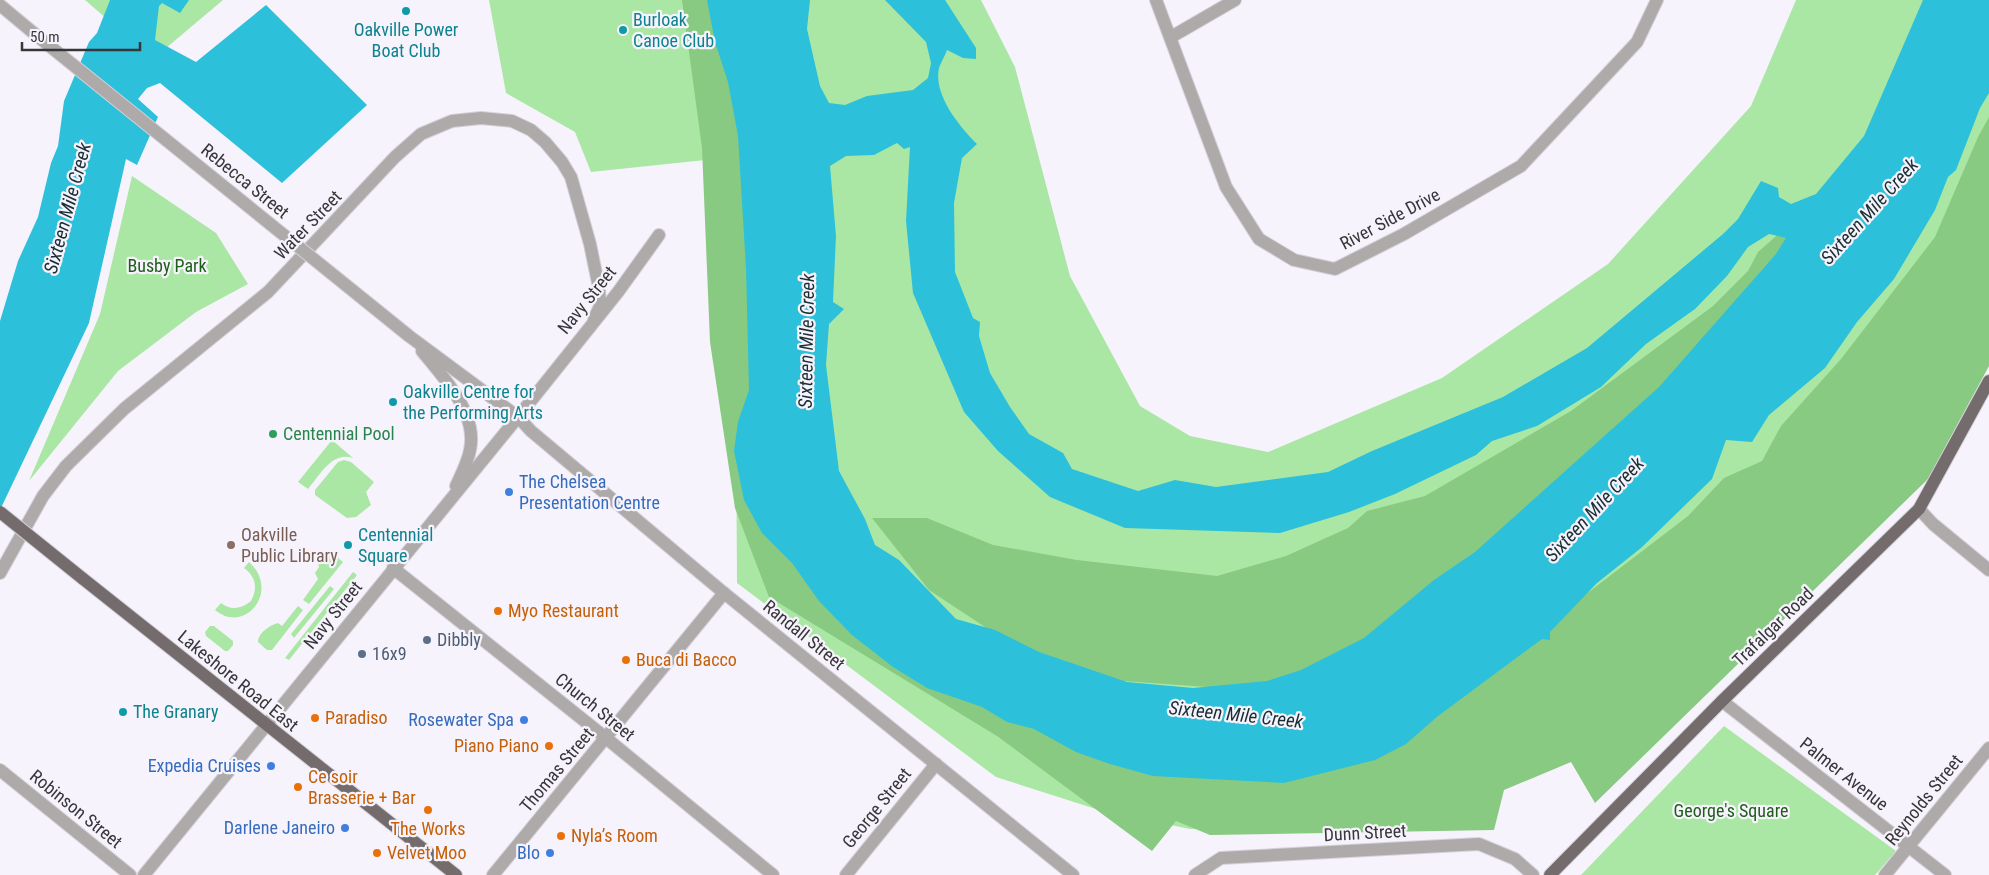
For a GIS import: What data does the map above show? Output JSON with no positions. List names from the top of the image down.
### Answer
{
  "streets": {
    "main road": ["Trafalgar Road", "Lakeshore Road East"],
    "street": [
      "Rebecca Street",
      "River Side Drive",
      "Water Street",
      "Navy Street",
      "Randall Street",
      "Church Street",
      "Thomas Street",
      "Palmer Avenue",
      "Reynolds Street",
      "George Street",
      "Robinson Street",
      "Dunn Street"
    ]
  },
  "crossings": [
    ["Rebecca Street", "Navy Street"],
    ["Rebecca Street", "Randall Street"],
    ["Water Street", "Navy Street"],
    ["Navy Street", "Randall Street"],
    ["Navy Street", "Lakeshore Road East"],
    ["Navy Street", "Church Street"],
    ["Trafalgar Road", "Palmer Avenue"],
    ["Randall Street", "Thomas Street"],
    ["Randall Street", "George Street"],
    ["Church Street", "Thomas Street"],
    ["Palmer Avenue", "Reynolds Street"]
  ],
  "water": ["Sixteen Mile Creek"],
  "parks": ["Busby Park", "George's Square"],
  "places": [
    "Oakville Power Boat Club",
    "Burloak Canoe Club",
    "Oakville Centre for the Performing Arts",
    "Centennial Pool",
    "The Chelsea Presentation Centre",
    "Oakville Public Library",
    "Centennial Square",
    "Myo Restaurant",
    "Dibbly",
    "16x9",
    "Buca di Bacco",
    "The Granary",
    "Paradiso",
    "Rosewater Spa",
    "Piano Piano",
    "Expedia Cruises",
    "Ce soir Brasserie + Bar",
    "The Works",
    "Darlene Janeiro",
    "Nyla’s Room",
    "Velvet Moo",
    "Blo"
  ],
  "scale_bar": "50 m"
}
